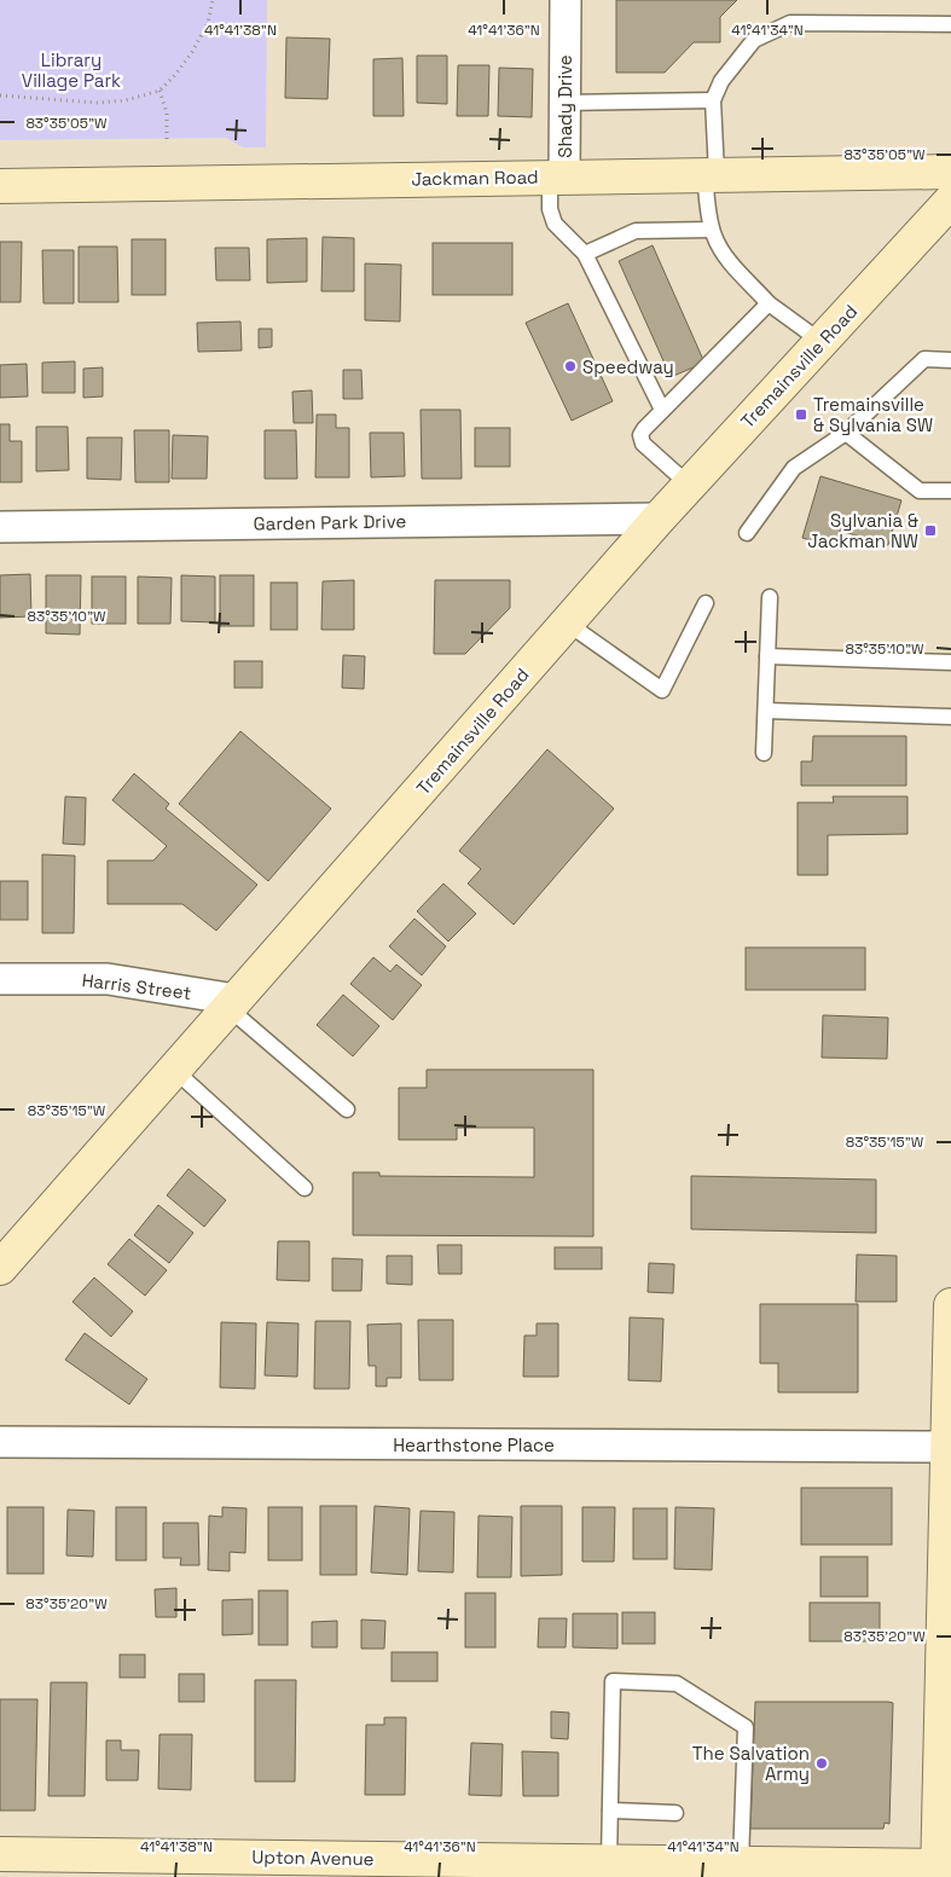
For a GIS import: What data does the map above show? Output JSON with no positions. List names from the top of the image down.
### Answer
{
  "streets": {
    "street": [
      "Shady Drive",
      "Jackman Road",
      "Tremainsville Road",
      "Garden Park Drive",
      "Harris Street",
      "Hearthstone Place",
      "Upton Avenue"
    ]
  },
  "crossings": [
    ["Shady Drive", "Jackman Road"],
    ["Tremainsville Road", "Garden Park Drive"],
    ["Tremainsville Road", "Harris Street"]
  ],
  "parks": ["Library Village Park"],
  "places": {
    "other": ["Speedway", "The Salvation Army"],
    "transit": ["Tremainsville & Sylvania SW", "Sylvania & Jackman NW"]
  },
  "coordinates": [
    "41°41'38\"N",
    "41°41'36\"N",
    "41°41'34\"N",
    "83°35'05\"W",
    "83°35'10\"W",
    "83°35'15\"W",
    "83°35'20\"W"
  ]
}
